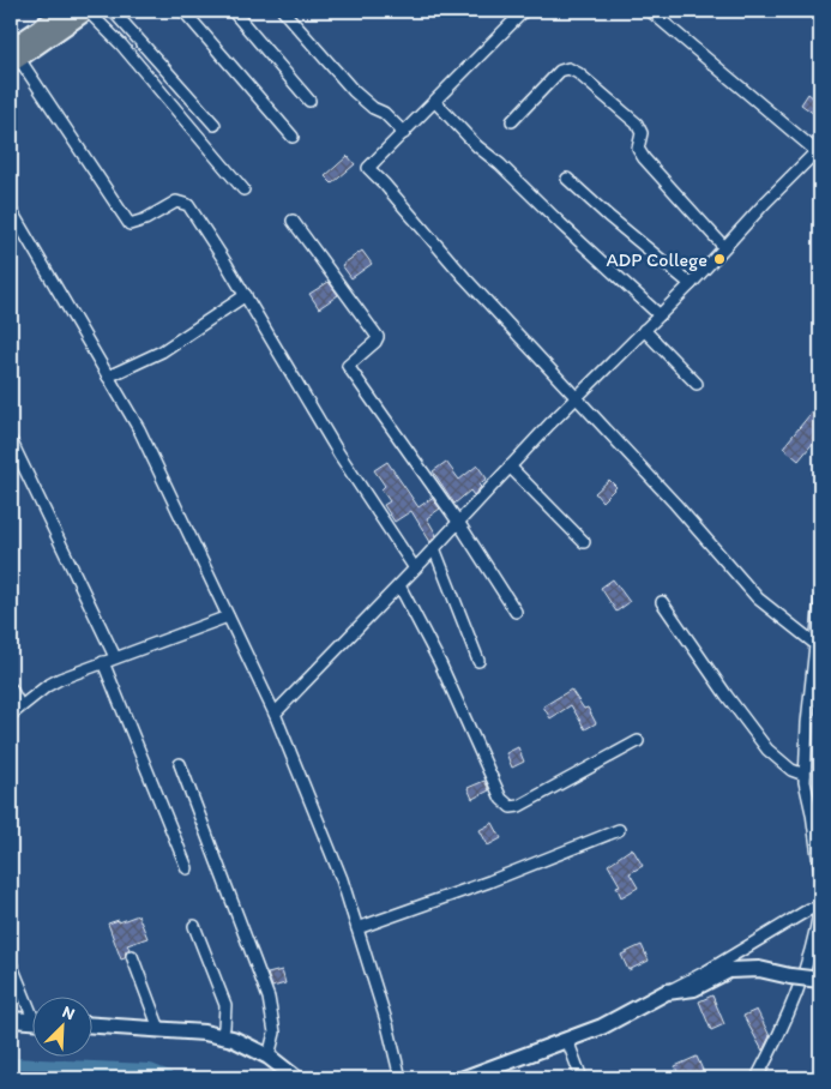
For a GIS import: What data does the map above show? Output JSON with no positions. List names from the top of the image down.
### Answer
{
  "places": ["ADP College"],
  "north": "top right"
}
